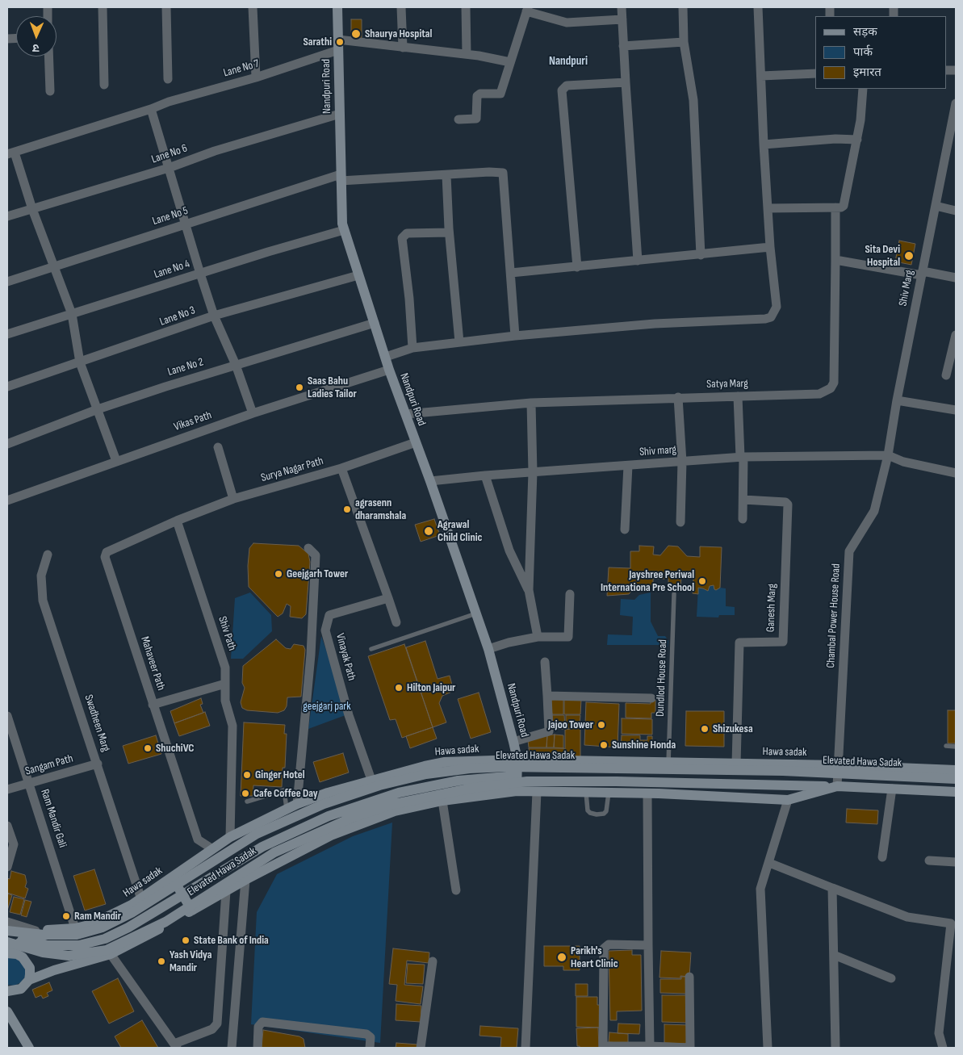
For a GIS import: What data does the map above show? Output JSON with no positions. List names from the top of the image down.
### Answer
{
  "streets": {
    "main road": ["Nandpuri Road", "Hawa sadak", "Elevated Hawa Sadak"],
    "street": [
      "Lane No 7",
      "Lane No 6",
      "Lane No 5",
      "Lane No 4",
      "Shiv Marg",
      "Lane No 3",
      "Lane No 2",
      "Satya Marg",
      "Vikas Path",
      "Shiv marg",
      "Surya Nagar Path",
      "Ganesh Marg",
      "Chambal Power House Road",
      "Shiv Path",
      "Vinayak Path",
      "Mahaveer Path",
      "Swadheen Marg",
      "Sangam Path",
      "Ram Mandir Gali"
    ],
    "lane": ["Dundlod House Road"]
  },
  "crossings": [
    ["Lane No 7", "Nandpuri Road"],
    ["Nandpuri Road", "Lane No 6"],
    ["Nandpuri Road", "Lane No 5"],
    ["Nandpuri Road", "Lane No 4"],
    ["Nandpuri Road", "Lane No 3"],
    ["Nandpuri Road", "Lane No 2"],
    ["Nandpuri Road", "Satya Marg"],
    ["Nandpuri Road", "Vikas Path"],
    ["Nandpuri Road", "Shiv marg"],
    ["Nandpuri Road", "Surya Nagar Path"],
    ["Nandpuri Road", "Hawa sadak"],
    ["Shiv Marg", "Shiv marg"],
    ["Shiv Marg", "Chambal Power House Road"],
    ["Shiv marg", "Chambal Power House Road"],
    ["Surya Nagar Path", "Shiv Path"],
    ["Surya Nagar Path", "Mahaveer Path"],
    ["Ganesh Marg", "Hawa sadak"],
    ["Chambal Power House Road", "Hawa sadak"],
    ["Chambal Power House Road", "Elevated Hawa Sadak"],
    ["Shiv Path", "Mahaveer Path"],
    ["Shiv Path", "Hawa sadak"],
    ["Vinayak Path", "Hawa sadak"],
    ["Mahaveer Path", "Hawa sadak"],
    ["Dundlod House Road", "Hawa sadak"],
    ["Swadheen Marg", "Hawa sadak"],
    ["Swadheen Marg", "Sangam Path"],
    ["Hawa sadak", "Ram Mandir Gali"],
    ["Sangam Path", "Ram Mandir Gali"]
  ],
  "districts": ["Nandpuri"],
  "parks": ["geejgarj park"],
  "places": [
    "Shaurya Hospital",
    "Sarathi",
    "Sita Devi Hospital",
    "Saas Bahu Ladies Tailor",
    "agrasenn dharamshala",
    "Agrawal Child Clinic",
    "Geejgarh Tower",
    "Jayshree Periwal Internationa Pre School",
    "Hilton Jaipur",
    "Jajoo Tower",
    "Shizukesa",
    "Sunshine Honda",
    "ShuchiVC",
    "Ginger Hotel",
    "Cafe Coffee Day",
    "Ram Mandir",
    "State Bank of India",
    "Parikh's Heart Clinic",
    "Yash Vidya Mandir"
  ],
  "legend": ["सड़क", "पार्क", "इमारत"],
  "north": "bottom"
}
